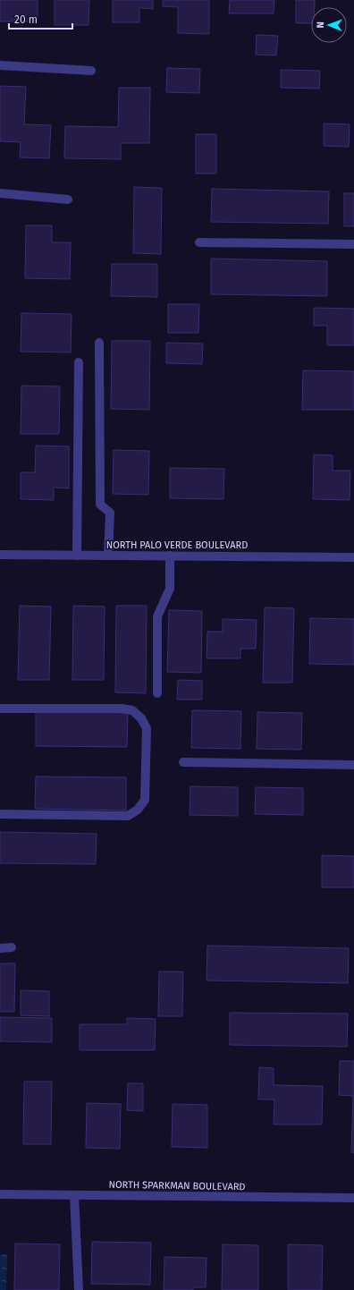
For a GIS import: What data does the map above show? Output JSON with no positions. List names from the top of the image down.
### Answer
{
  "streets": {
    "street": ["NORTH PALO VERDE BOULEVARD", "NORTH SPARKMAN BOULEVARD"]
  },
  "scale_bar": "20 m",
  "north": "left"
}
